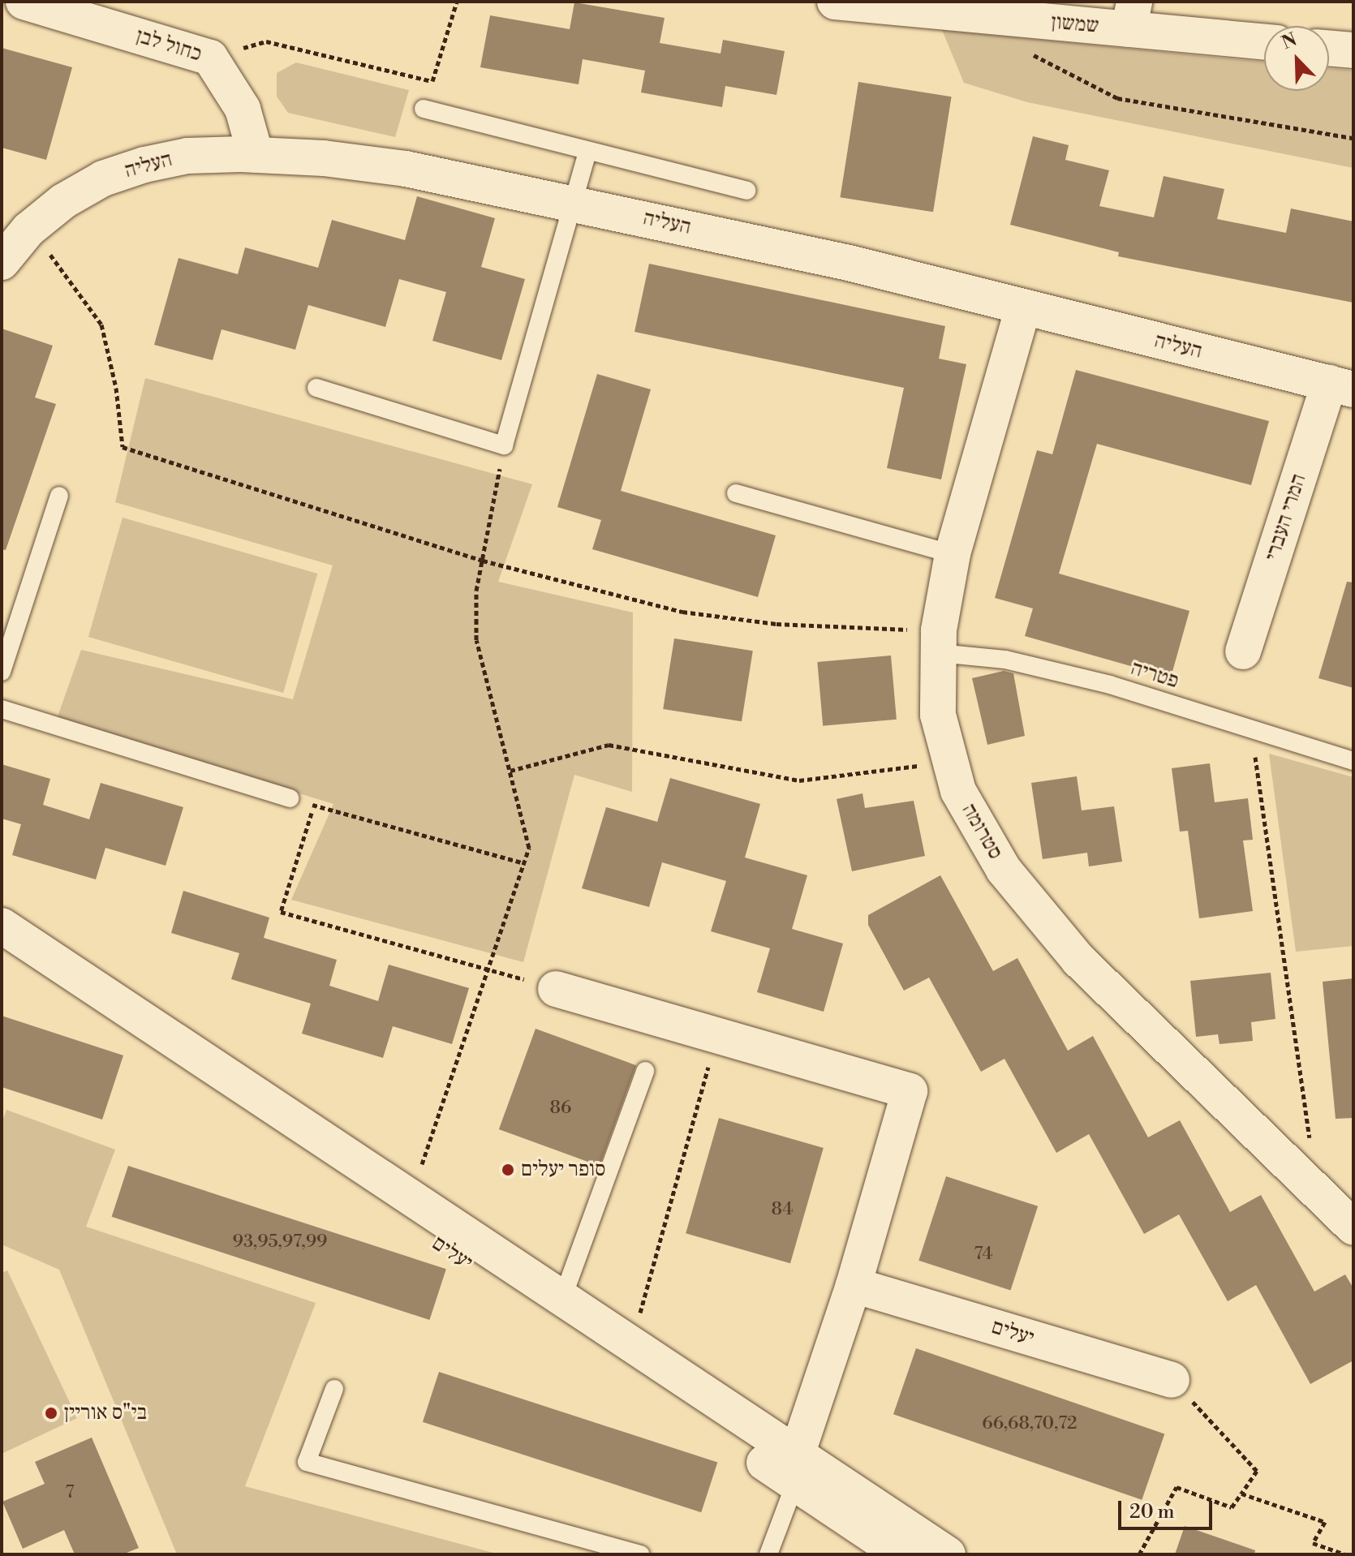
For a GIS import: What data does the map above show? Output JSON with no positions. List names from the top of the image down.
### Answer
{
  "streets": {
    "street": [
      "שמשון",
      "כחול לבן",
      "העליה",
      "המרי העברי",
      "סטרומה",
      "יעלים"
    ],
    "lane": ["פטריה"]
  },
  "crossings": [
    ["כחול לבן", "העליה"],
    ["העליה", "המרי העברי"],
    ["העליה", "סטרומה"],
    ["פטריה", "סטרומה"]
  ],
  "places": ["סופר יעלים", "בי\"ס אוריין"],
  "house_numbers": [
    "86",
    "84",
    "93,95,97,99",
    "74",
    "66,68,70,72",
    "7"
  ],
  "scale_bar": "20 m",
  "north": "top left"
}
